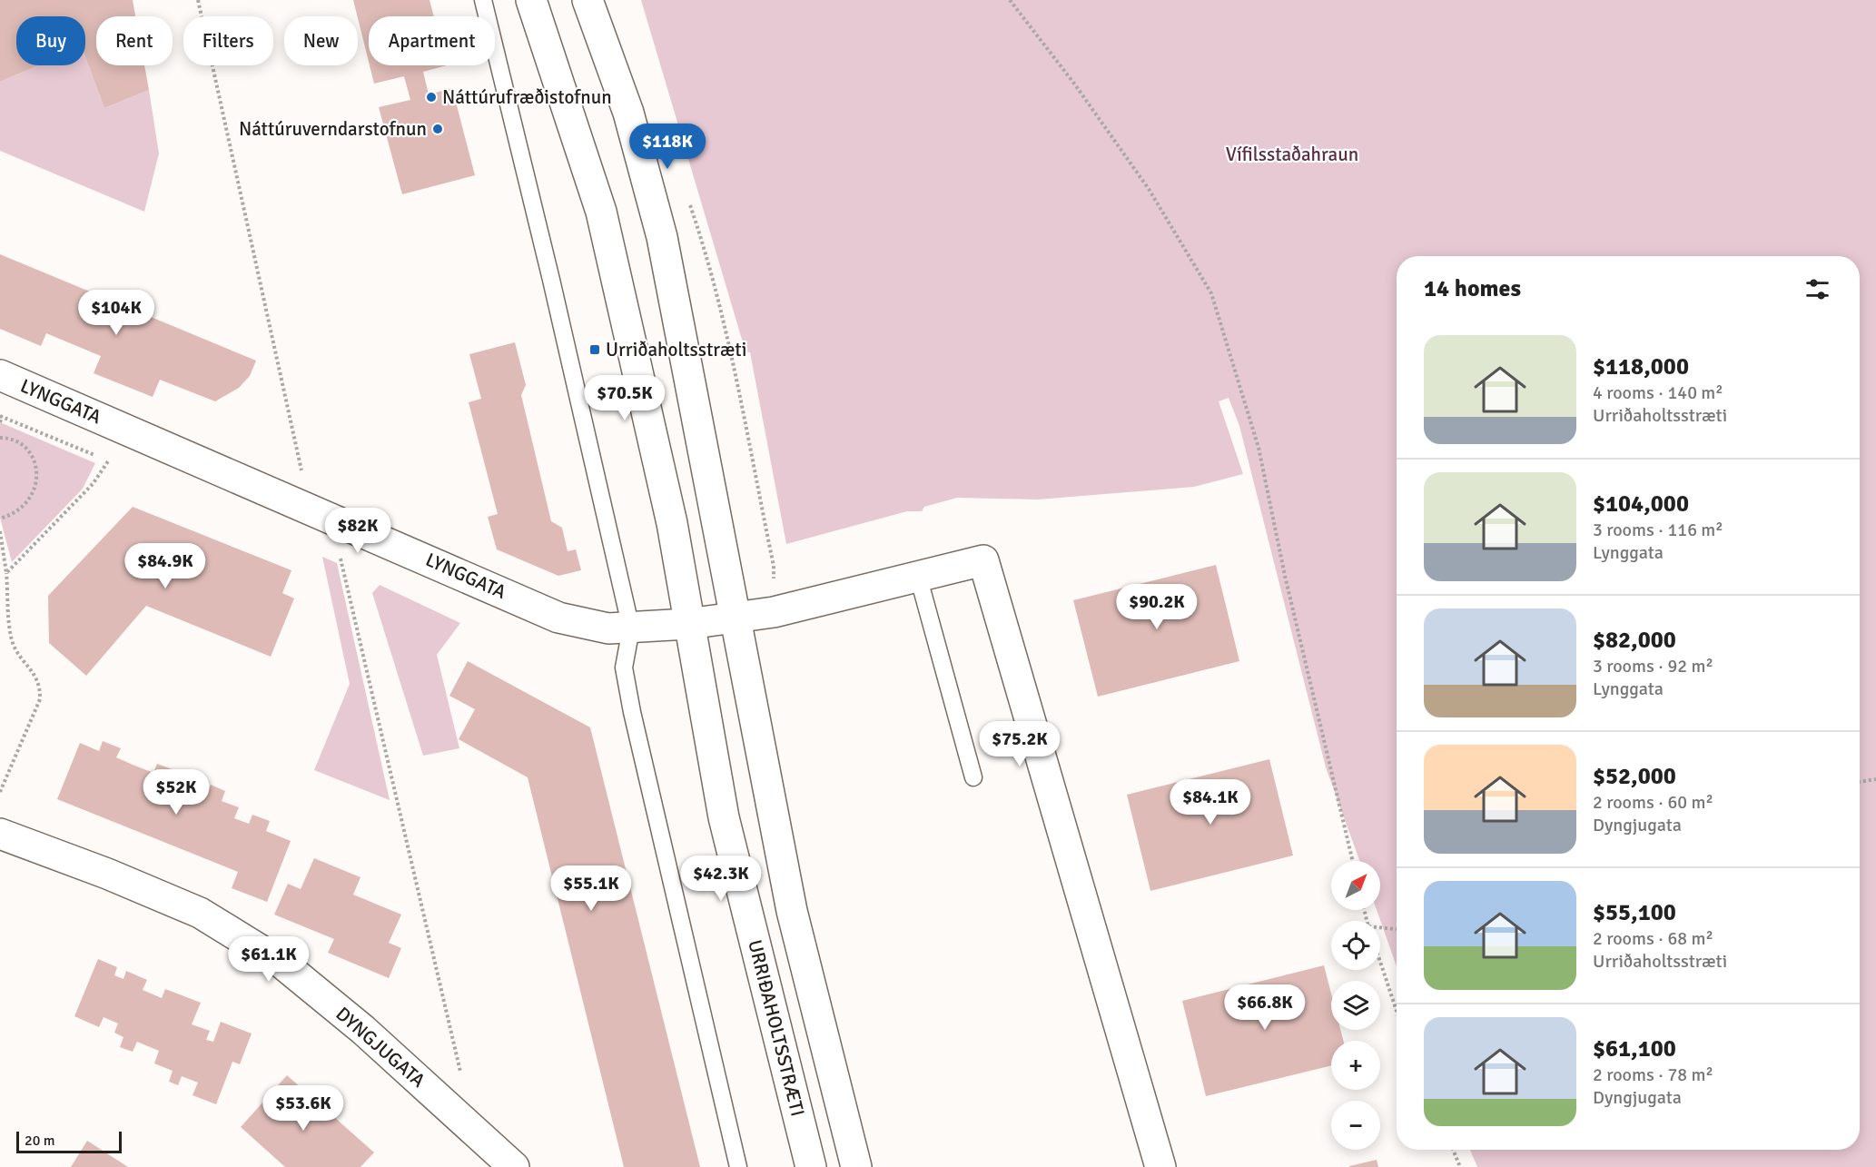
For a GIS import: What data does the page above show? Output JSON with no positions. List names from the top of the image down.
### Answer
{
  "streets": {
    "street": ["LYNGGATA", "URRIÐAHOLTSSTRÆTI", "DYNGJUGATA"]
  },
  "crossings": [
    ["LYNGGATA", "URRIÐAHOLTSSTRÆTI"]
  ],
  "parks": ["Vífilsstaðahraun"],
  "places": {
    "other": ["Náttúrufræðistofnun", "Náttúruverndarstofnun"],
    "transit": ["Urriðaholtsstræti"]
  },
  "scale_bar": "20 m",
  "north": "top right",
  "page": {
    "chip": [
      "Buy",
      "Rent",
      "Filters",
      "New",
      "Apartment"
    ],
    "price": [
      "$118K",
      "$104K",
      "$70.5K",
      "$82K",
      "$84.9K",
      "$90.2K",
      "$75.2K",
      "$52K",
      "$84.1K",
      "$42.3K",
      "$55.1K",
      "$61.1K",
      "$66.8K",
      "$53.6K"
    ],
    "heading": "14 homes",
    "list": [
      {
        "name": "$118,000",
        "note": "4 rooms · 140 m² · Urriðaholtsstræti"
      },
      {
        "name": "$104,000",
        "note": "3 rooms · 116 m² · Lynggata"
      },
      {
        "name": "$82,000",
        "note": "3 rooms · 92 m² · Lynggata"
      },
      {
        "name": "$52,000",
        "note": "2 rooms · 60 m² · Dyngjugata"
      },
      {
        "name": "$55,100",
        "note": "2 rooms · 68 m² · Urriðaholtsstræti"
      },
      {
        "name": "$61,100",
        "note": "2 rooms · 78 m² · Dyngjugata"
      }
    ],
    "map_buttons": ["+", "−"],
    "scale": "20 m"
  }
}
